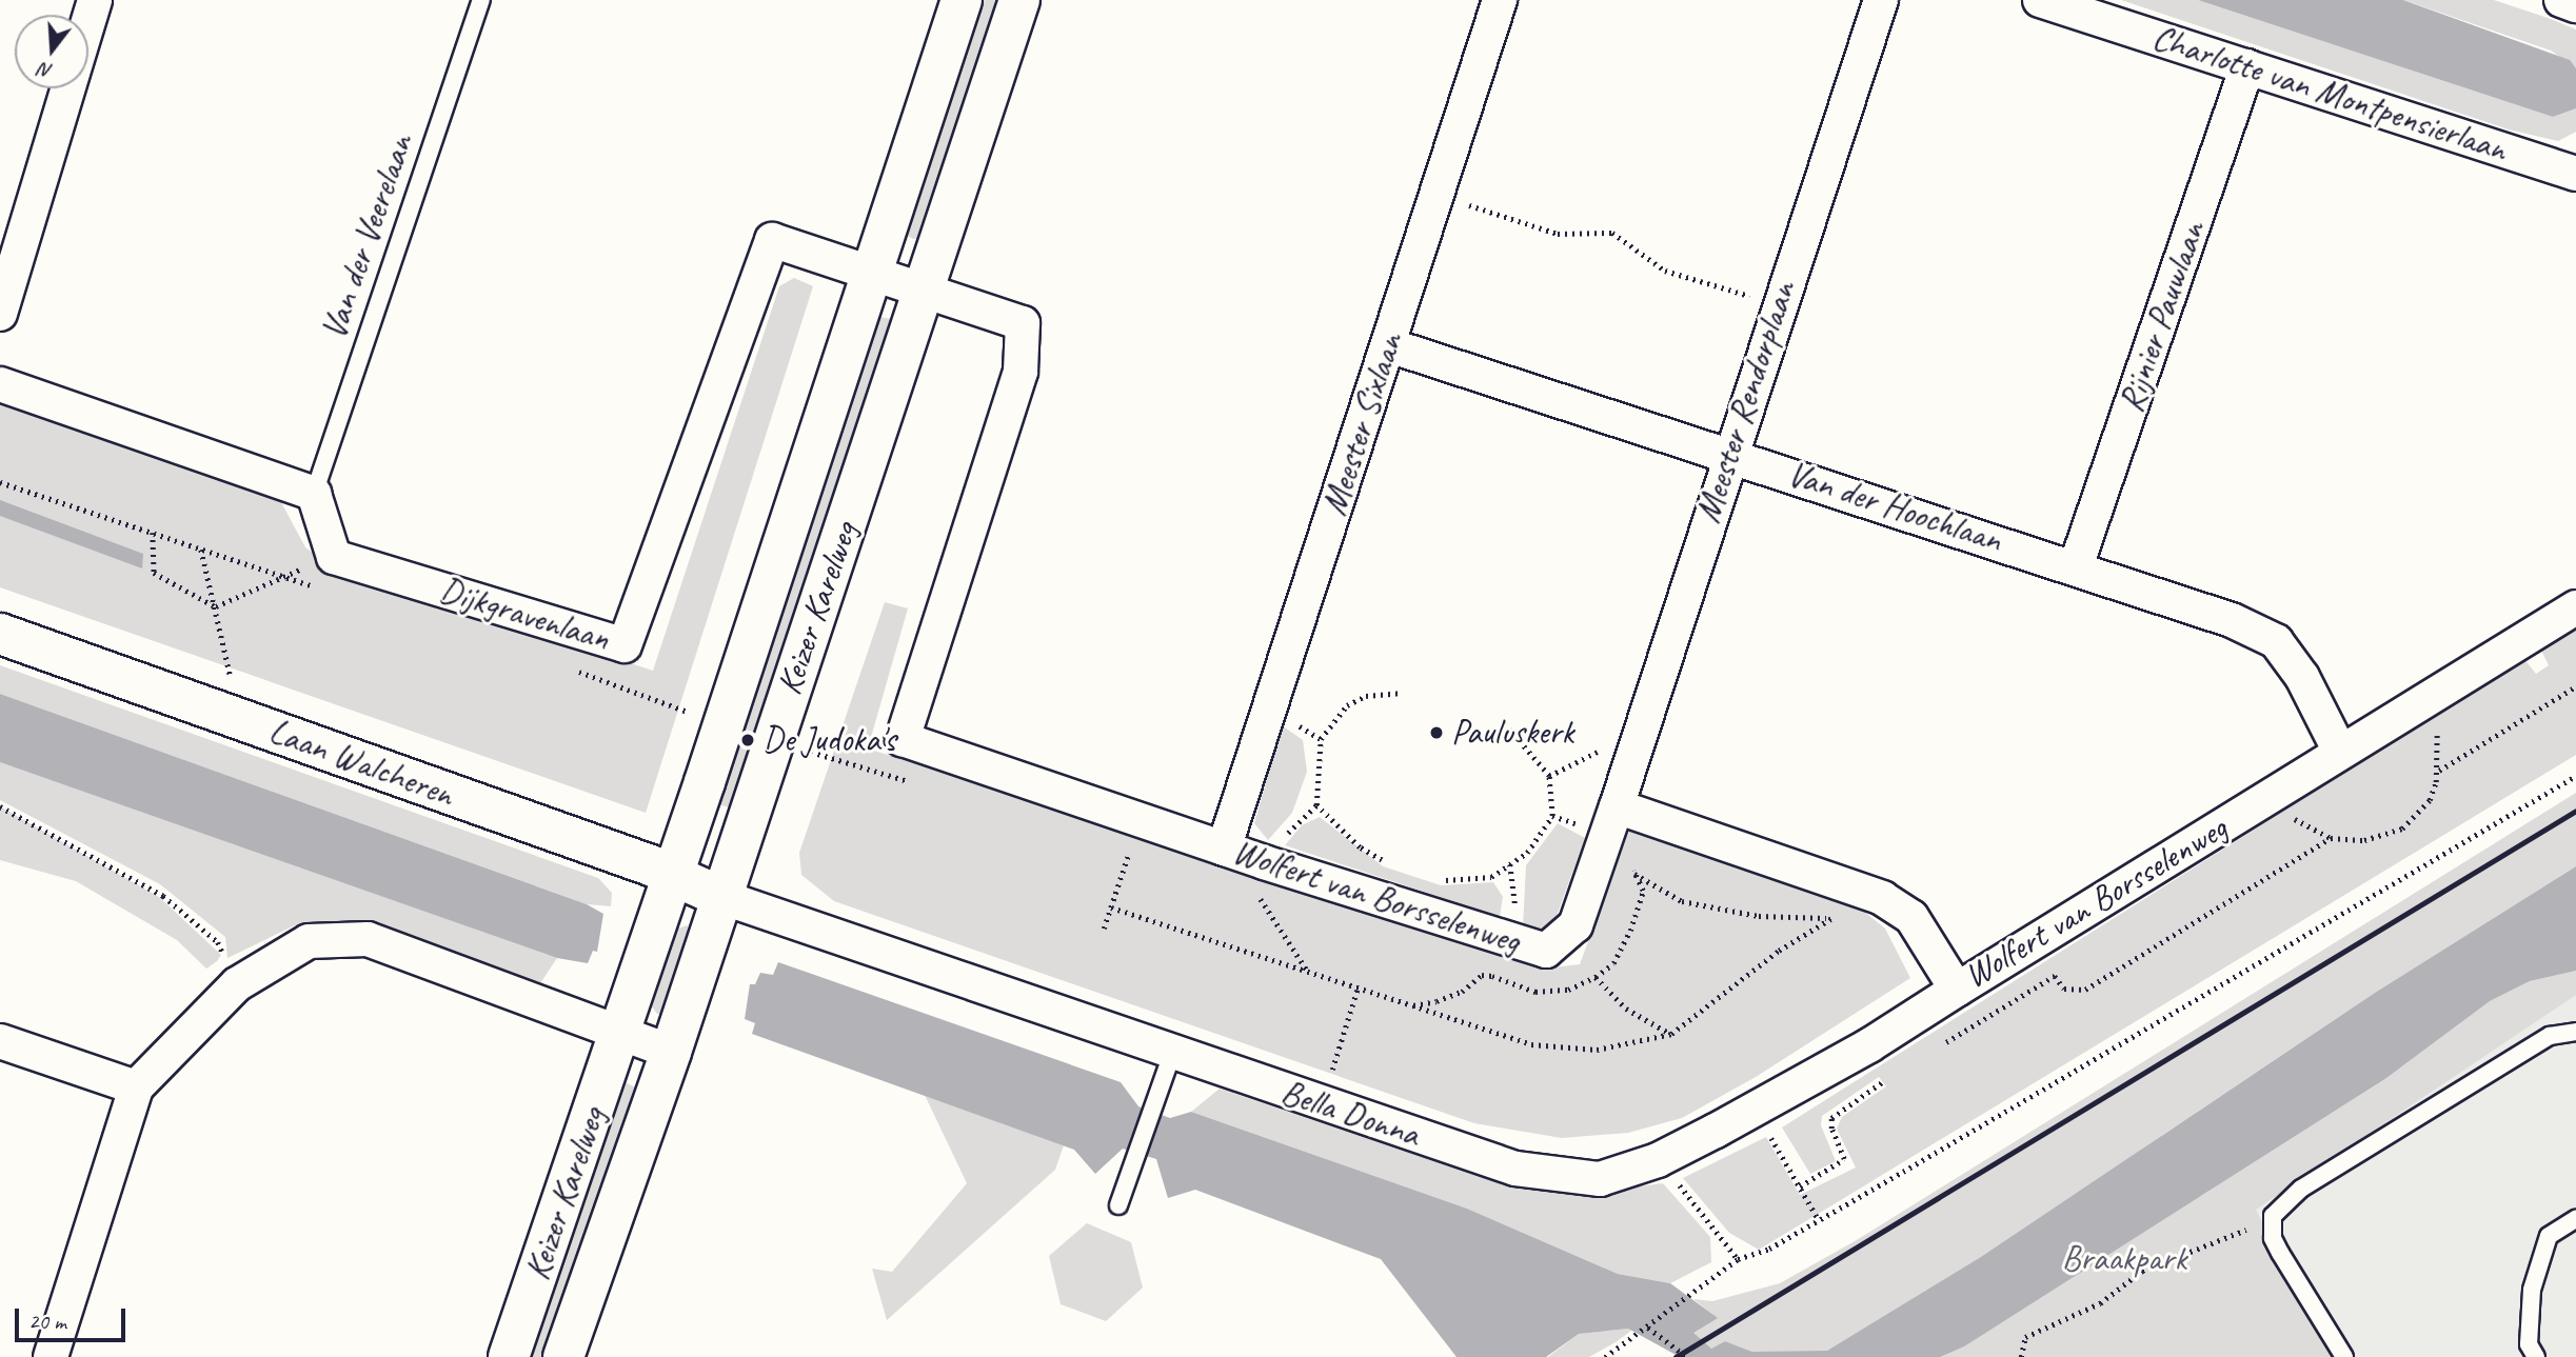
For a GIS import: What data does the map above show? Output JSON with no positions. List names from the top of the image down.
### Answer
{
  "streets": {
    "main road": ["Keizer Karelweg", "Laan Walcheren"],
    "street": [
      "Charlotte van Montpensierlaan",
      "Rijnier Pauwlaan",
      "Meester Rendorplaan",
      "Meester Sixlaan",
      "Van der Hoochlaan",
      "Dijkgravenlaan",
      "Wolfert van Borsselenweg",
      "Bella Donna"
    ],
    "lane": ["Van der Veerelaan"]
  },
  "crossings": [
    ["Charlotte van Montpensierlaan", "Rijnier Pauwlaan"],
    ["Rijnier Pauwlaan", "Van der Hoochlaan"],
    ["Meester Rendorplaan", "Van der Hoochlaan"],
    ["Meester Rendorplaan", "Wolfert van Borsselenweg"],
    ["Meester Sixlaan", "Van der Hoochlaan"],
    ["Meester Sixlaan", "Wolfert van Borsselenweg"],
    ["Van der Hoochlaan", "Wolfert van Borsselenweg"],
    ["Keizer Karelweg", "Dijkgravenlaan"],
    ["Keizer Karelweg", "Laan Walcheren"],
    ["Keizer Karelweg", "Wolfert van Borsselenweg"],
    ["Keizer Karelweg", "Bella Donna"],
    ["Laan Walcheren", "Bella Donna"],
    ["Wolfert van Borsselenweg", "Bella Donna"]
  ],
  "parks": ["Braakpark"],
  "places": ["Pauluskerk", "De Judoka's"],
  "scale_bar": "20 m",
  "north": "bottom"
}
